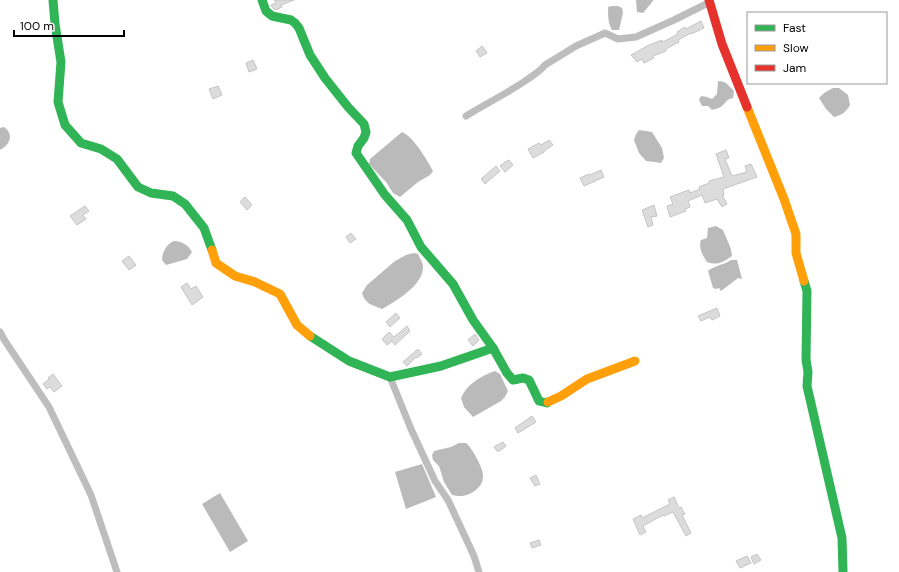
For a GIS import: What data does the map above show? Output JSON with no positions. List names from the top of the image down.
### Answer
{
  "legend": ["Fast", "Slow", "Jam"],
  "scale_bar": "100 m"
}
